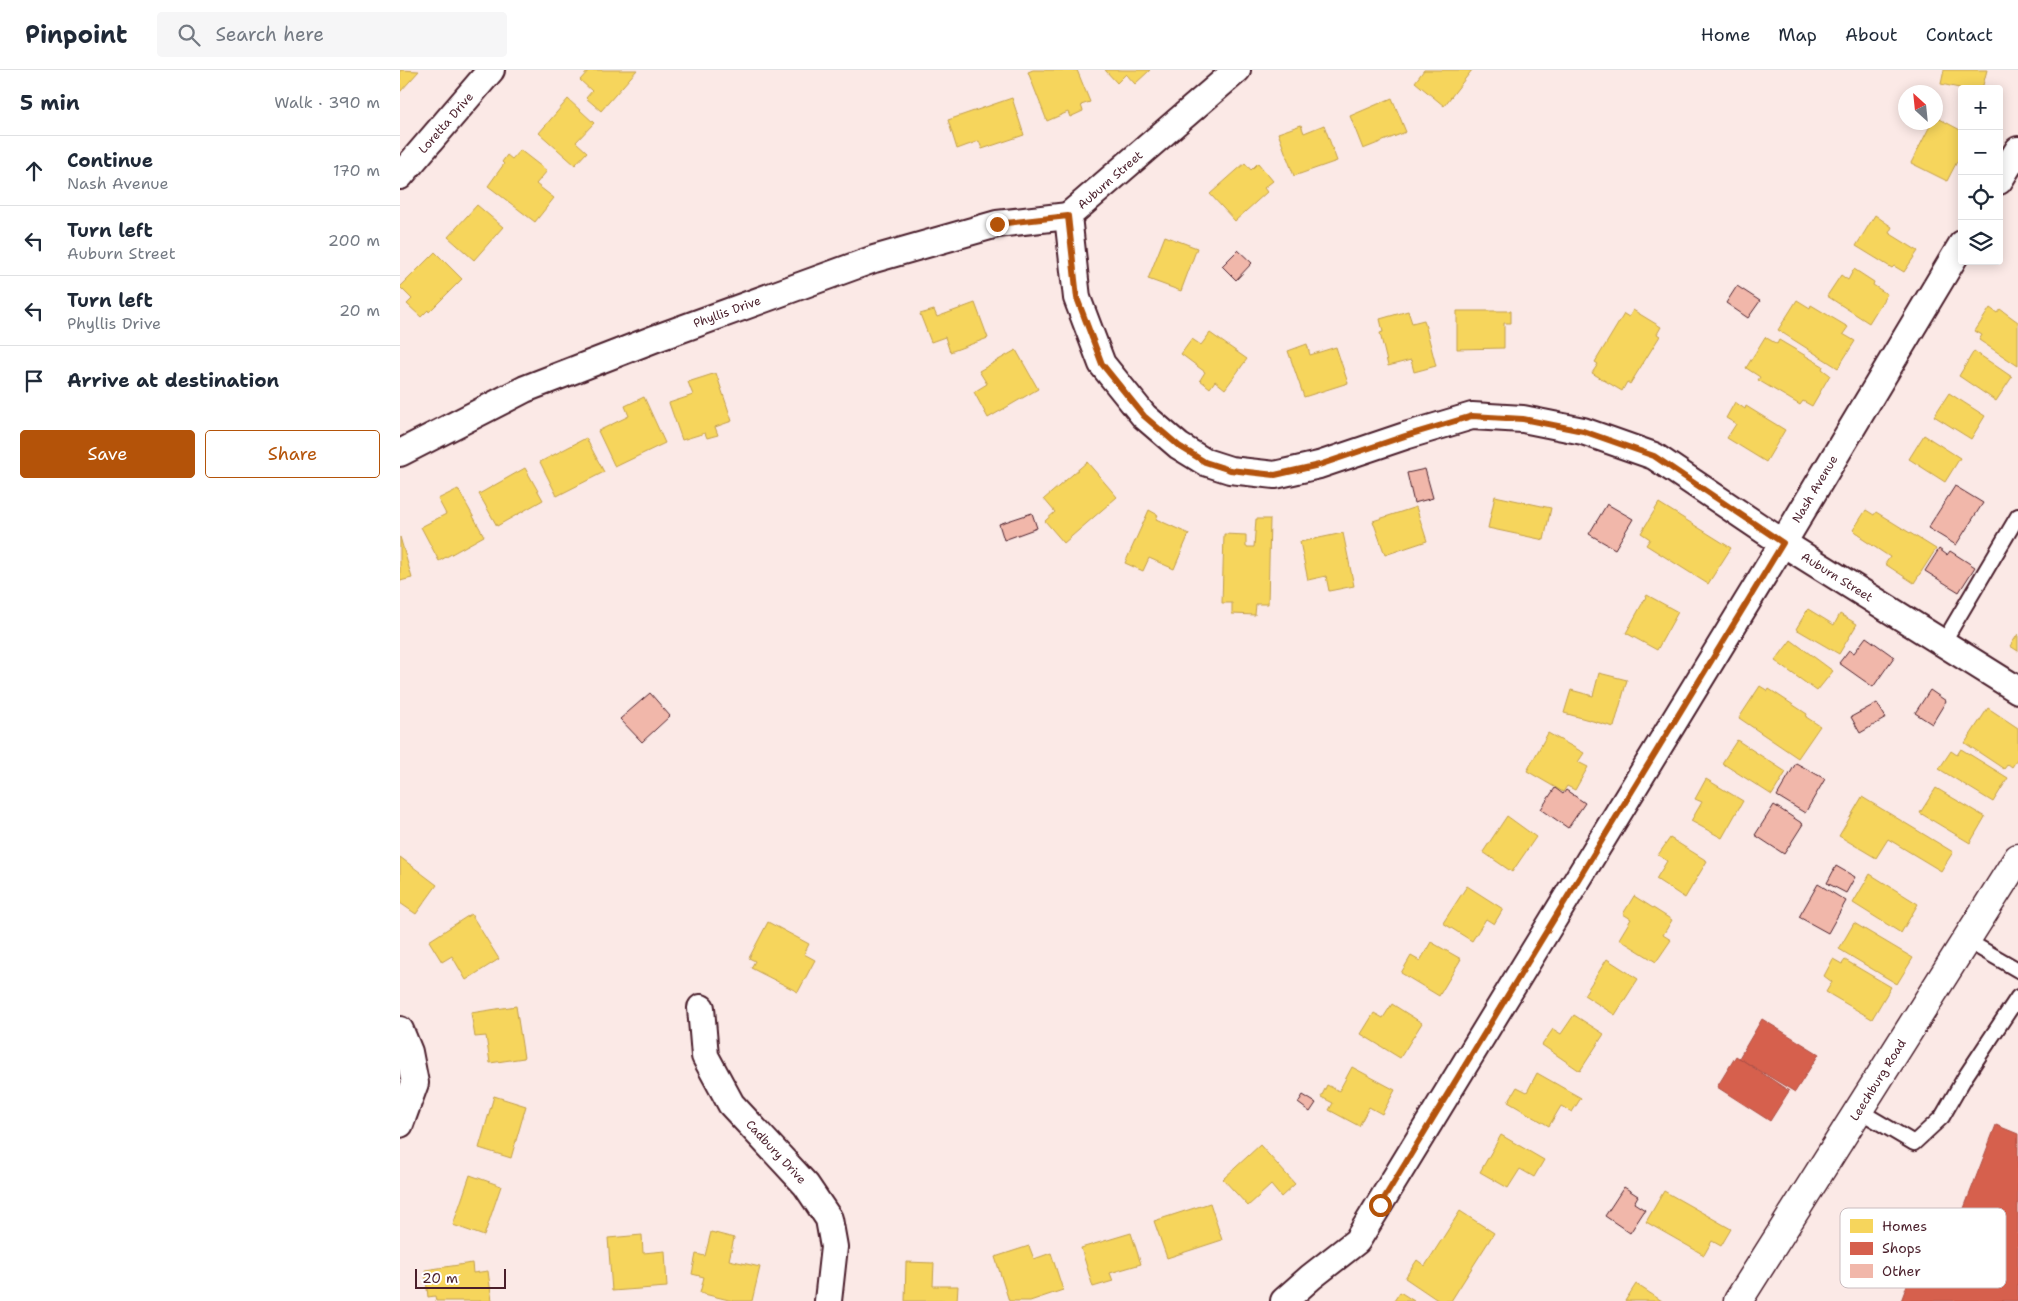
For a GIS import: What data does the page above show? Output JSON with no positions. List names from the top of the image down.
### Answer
{
  "streets": {
    "street": [
      "Loretta Drive",
      "Auburn Street",
      "Phyllis Drive",
      "Nash Avenue",
      "Leechburg Road",
      "Cadbury Drive"
    ]
  },
  "crossings": [
    ["Auburn Street", "Phyllis Drive"],
    ["Auburn Street", "Nash Avenue"]
  ],
  "legend": ["Homes", "Shops", "Other"],
  "scale_bar": "20 m",
  "north": "top left",
  "page": {
    "header": "Pinpoint",
    "search": "Search here",
    "nav": [
      "Home",
      "Map",
      "About",
      "Contact"
    ],
    "heading": ["5 min", "Walk · 390 m"],
    "map_buttons": ["+", "−"],
    "list": [
      ["Continue", "Nash Avenue", "170 m"],
      ["Turn left", "Auburn Street", "200 m"],
      ["Turn left", "Phyllis Drive", "20 m"],
      "Arrive at destination"
    ],
    "buttons": ["Save", "Share"],
    "scale": "20 m"
  }
}
